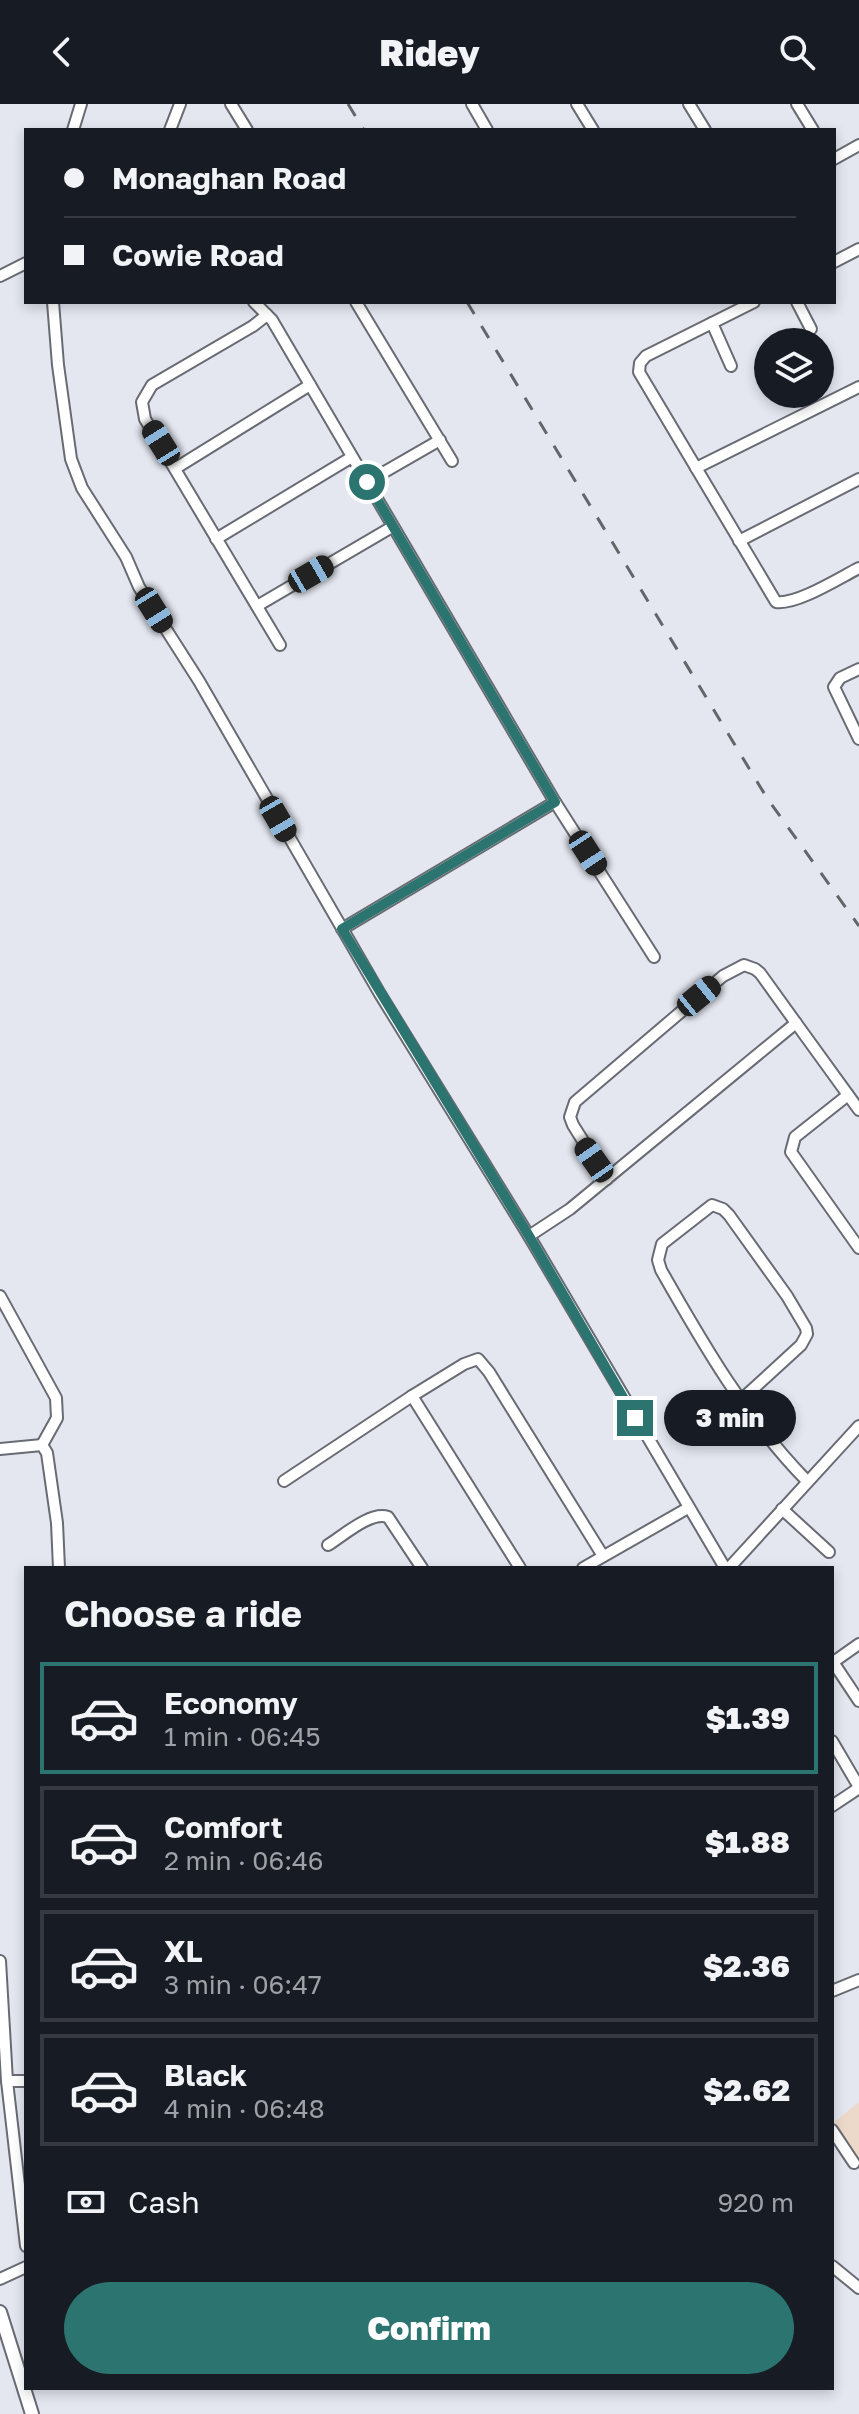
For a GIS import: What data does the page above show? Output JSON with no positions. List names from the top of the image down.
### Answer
{
  "page": {
    "header": "Ridey",
    "banner": ["Monaghan Road", "Cowie Road"],
    "bubble": "3 min",
    "heading": "Choose a ride",
    "list": [
      {
        "name": "Economy",
        "note": "1 min · 06:45",
        "value": "$1.39"
      },
      {
        "name": "Comfort",
        "note": "2 min · 06:46",
        "value": "$1.88"
      },
      {
        "name": "XL",
        "note": "3 min · 06:47",
        "value": "$2.36"
      },
      {
        "name": "Black",
        "note": "4 min · 06:48",
        "value": "$2.62"
      }
    ],
    "pay": ["Cash", "920 m"],
    "buttons": "Confirm"
  }
}
